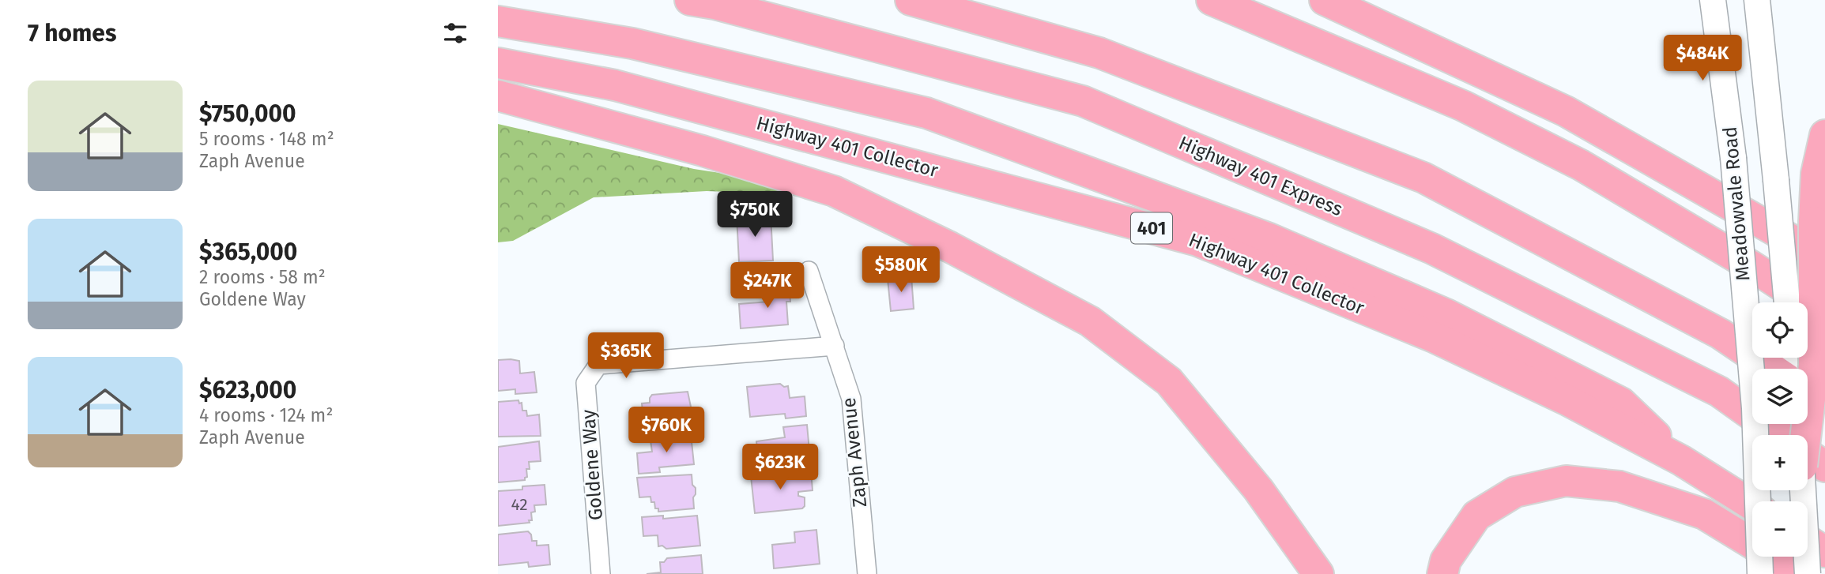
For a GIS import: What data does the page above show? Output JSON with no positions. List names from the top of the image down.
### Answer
{
  "streets": {
    "highway": ["Highway 401 Collector", "Highway 401 Express", "401"],
    "main road": ["Meadowvale Road"],
    "street": ["Zaph Avenue", "Goldene Way"]
  },
  "crossings": [
    ["Zaph Avenue", "Goldene Way"]
  ],
  "house_numbers": ["42"],
  "page": {
    "heading": "7 homes",
    "price": [
      "$484K",
      "$750K",
      "$580K",
      "$247K",
      "$365K",
      "$760K",
      "$623K"
    ],
    "list": [
      {
        "name": "$750,000",
        "note": "5 rooms · 148 m² · Zaph Avenue"
      },
      {
        "name": "$365,000",
        "note": "2 rooms · 58 m² · Goldene Way"
      },
      {
        "name": "$623,000",
        "note": "4 rooms · 124 m² · Zaph Avenue"
      }
    ],
    "map_buttons": ["+", "−"]
  }
}
